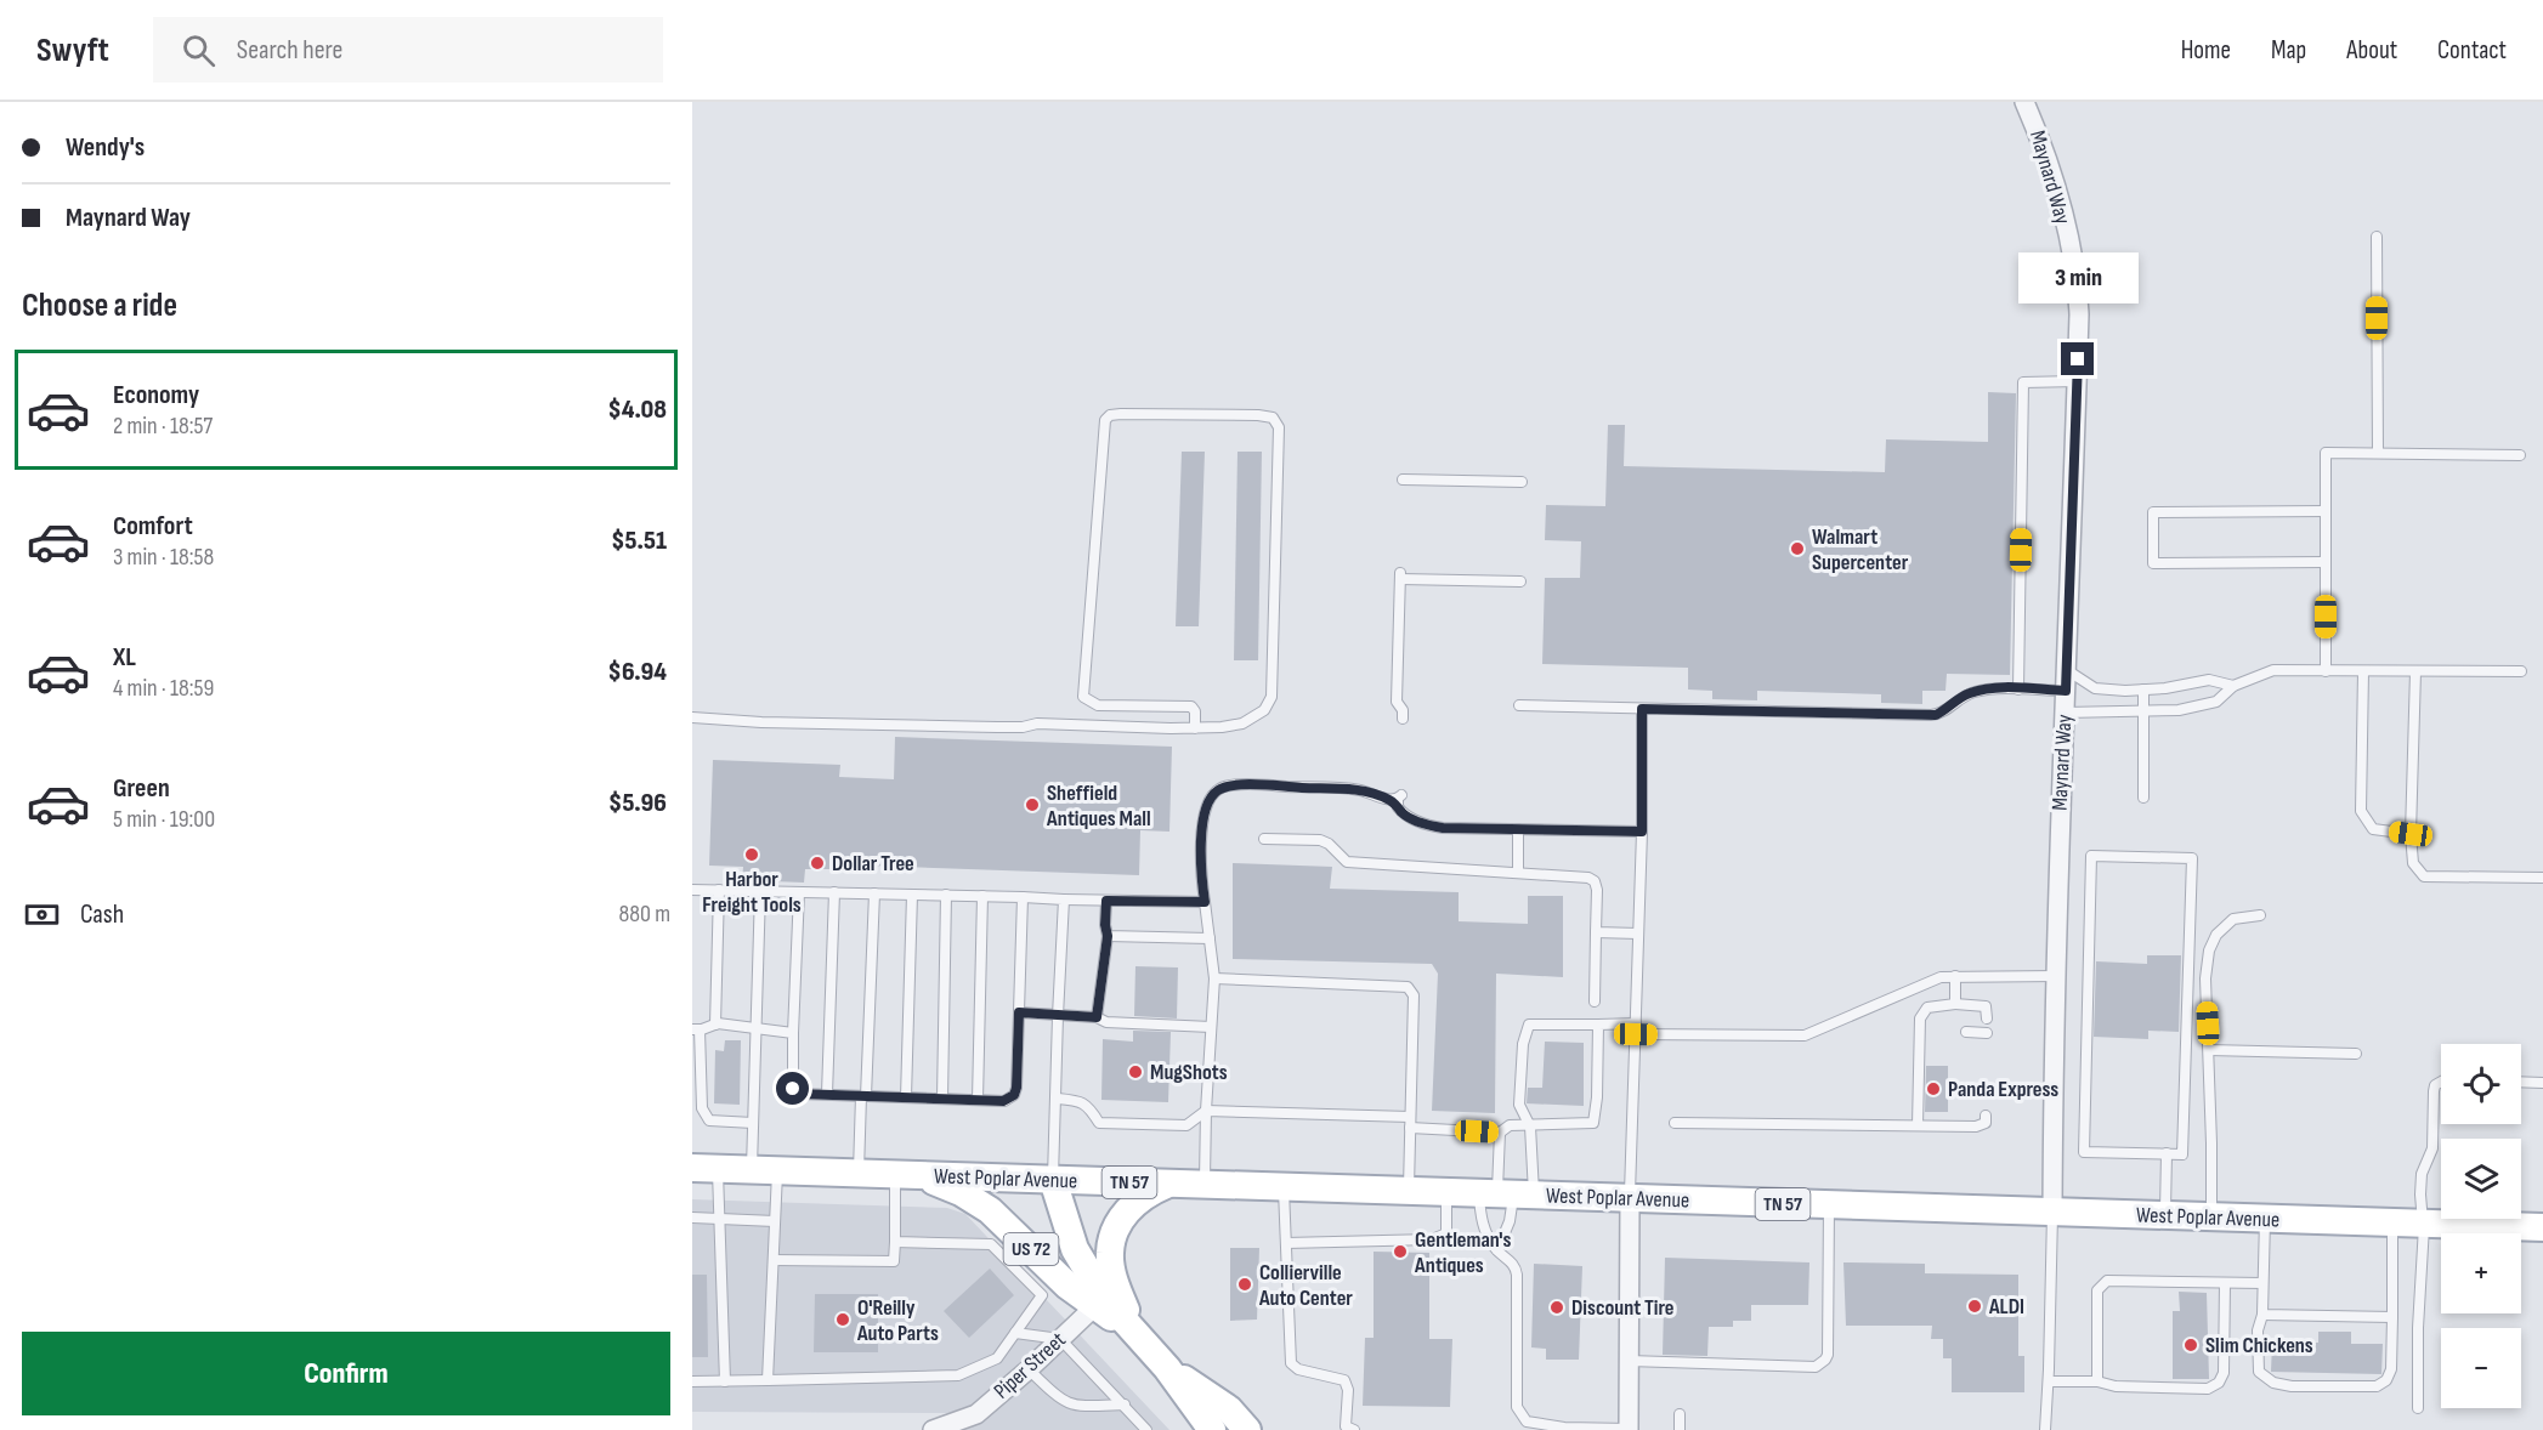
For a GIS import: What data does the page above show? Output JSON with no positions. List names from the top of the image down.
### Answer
{
  "streets": {
    "main road": ["West Poplar Avenue", "TN 57", "US 72"],
    "street": ["Maynard Way", "Piper Street"]
  },
  "crossings": [
    ["Maynard Way", "West Poplar Avenue"],
    ["West Poplar Avenue", "US 72"],
    ["US 72", "Piper Street"]
  ],
  "places": [
    "Walmart Supercenter",
    "Sheffield Antiques Mall",
    "Harbor Freight Tools",
    "Dollar Tree",
    "MugShots",
    "Panda Express",
    "Gentleman's Antiques",
    "Collierville Auto Center",
    "ALDI",
    "Discount Tire",
    "O'Reilly Auto Parts",
    "Slim Chickens"
  ],
  "page": {
    "header": "Swyft",
    "search": "Search here",
    "nav": [
      "Home",
      "Map",
      "About",
      "Contact"
    ],
    "banner": ["Wendy's", "Maynard Way"],
    "bubble": "3 min",
    "heading": "Choose a ride",
    "list": [
      {
        "name": "Economy",
        "note": "2 min · 18:57",
        "value": "$4.08"
      },
      {
        "name": "Comfort",
        "note": "3 min · 18:58",
        "value": "$5.51"
      },
      {
        "name": "XL",
        "note": "4 min · 18:59",
        "value": "$6.94"
      },
      {
        "name": "Green",
        "note": "5 min · 19:00",
        "value": "$5.96"
      }
    ],
    "pay": ["Cash", "880 m"],
    "map_buttons": ["+", "−"],
    "buttons": "Confirm"
  }
}
